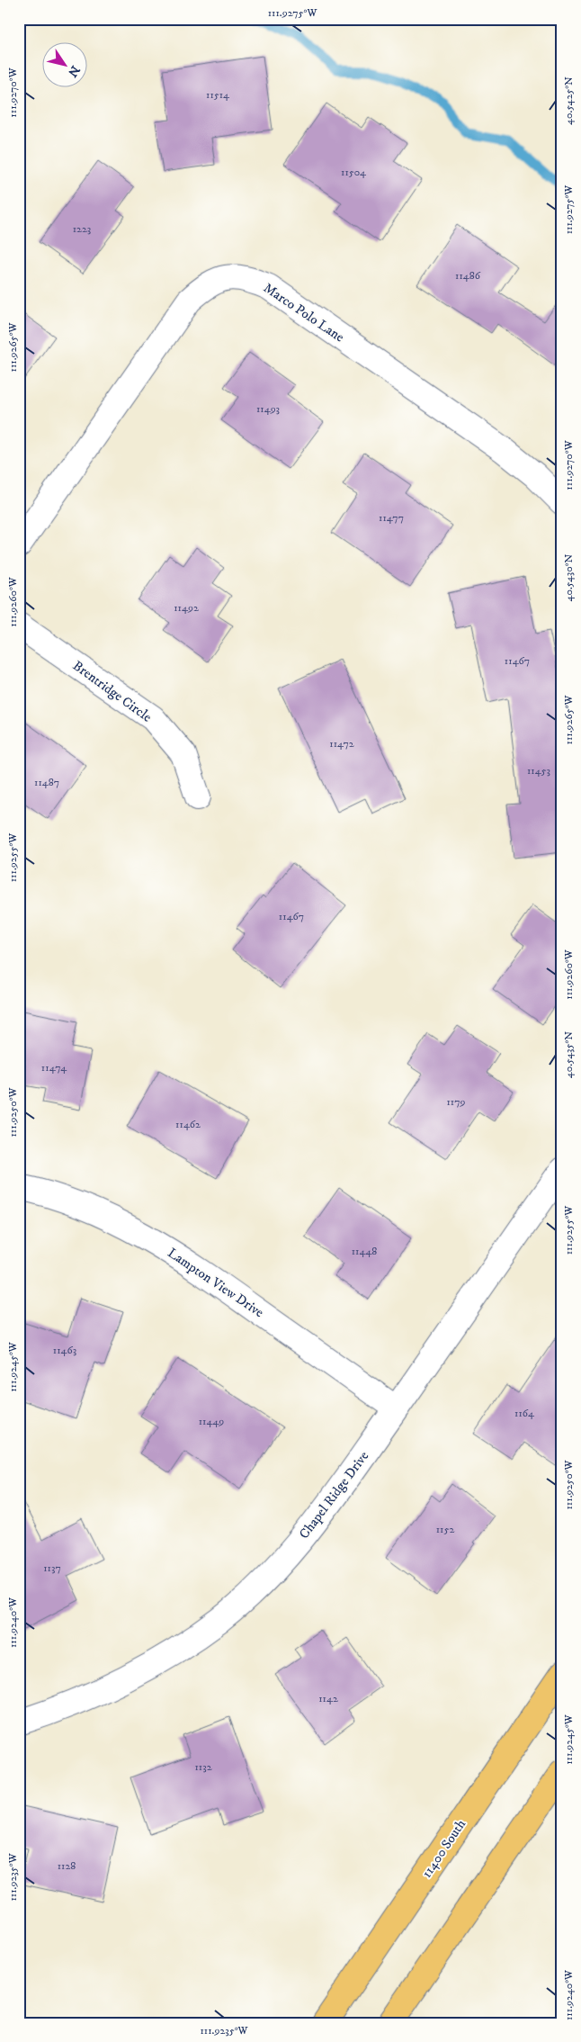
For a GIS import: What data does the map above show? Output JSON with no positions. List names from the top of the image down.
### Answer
{
  "streets": {
    "main road": ["11400 South"],
    "street": [
      "Marco Polo Lane",
      "Brentridge Circle",
      "Lampton View Drive",
      "Chapel Ridge Drive"
    ]
  },
  "crossings": [
    ["Lampton View Drive", "Chapel Ridge Drive"]
  ],
  "house_numbers": [
    "11514",
    "11504",
    "1223",
    "11486",
    "11493",
    "11477",
    "11492",
    "11467",
    "11472",
    "11453",
    "11487",
    "11467",
    "11474",
    "1179",
    "11462",
    "11448",
    "11463",
    "1164",
    "11449",
    "1152",
    "1137",
    "1142",
    "1132",
    "1128"
  ],
  "north": "bottom right",
  "coordinates": [
    "111.9275°W",
    "111.9270°W",
    "40.5425°N",
    "111.9265°W",
    "40.5430°N",
    "111.9260°W",
    "111.9255°W",
    "40.5435°N",
    "111.9250°W",
    "111.9245°W",
    "111.9240°W",
    "111.9235°W"
  ]
}
